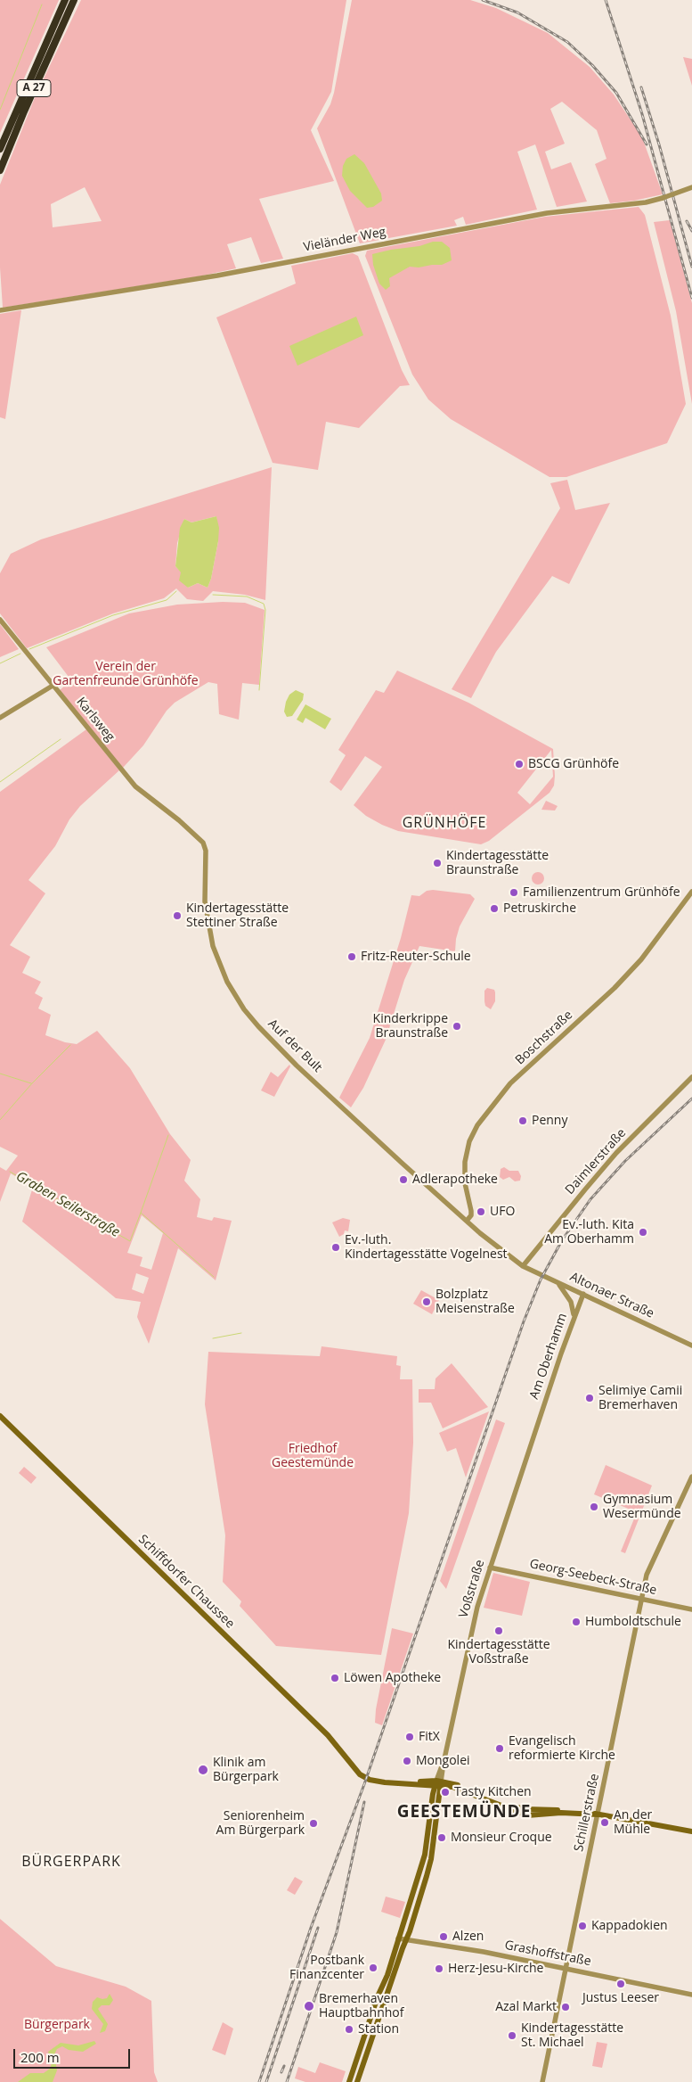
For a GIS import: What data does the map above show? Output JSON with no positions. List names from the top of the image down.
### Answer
{
  "streets": {
    "highway": ["A 27"],
    "main road": ["Schiffdorfer Chaussee"],
    "street": [
      "Vieländer Weg",
      "Karlsweg",
      "Boschstraße",
      "Auf der Bult",
      "Daimlerstraße",
      "Altonaer Straße",
      "Am Oberhamm",
      "Georg-Seebeck-Straße",
      "Voßstraße",
      "Schillerstraße",
      "Grashoffstraße"
    ]
  },
  "crossings": [
    ["Karlsweg", "Auf der Bult"],
    ["Boschstraße", "Auf der Bult"],
    ["Auf der Bult", "Daimlerstraße"],
    ["Auf der Bult", "Altonaer Straße"],
    ["Daimlerstraße", "Altonaer Straße"],
    ["Altonaer Straße", "Am Oberhamm"],
    ["Am Oberhamm", "Voßstraße"],
    ["Georg-Seebeck-Straße", "Voßstraße"],
    ["Georg-Seebeck-Straße", "Schillerstraße"],
    ["Schiffdorfer Chaussee", "Voßstraße"],
    ["Schillerstraße", "Grashoffstraße"]
  ],
  "districts": ["GRÜNHÖFE", "GEESTEMÜNDE", "BÜRGERPARK"],
  "water": ["Graben Seilerstraße"],
  "parks": ["Verein der Gartenfreunde Grünhöfe", "Friedhof Geestemünde", "Bürgerpark"],
  "places": [
    "BSCG Grünhöfe",
    "Kindertagesstätte Braunstraße",
    "Familienzentrum Grünhöfe",
    "Petruskirche",
    "Kindertagesstätte Stettiner Straße",
    "Fritz-Reuter-Schule",
    "Kinderkrippe Braunstraße",
    "Penny",
    "Adlerapotheke",
    "UFO",
    "Ev.-luth. Kita Am Oberhamm",
    "Ev.-luth. Kindertagesstätte Vogelnest",
    "Bolzplatz Meisenstraße",
    "Selimiye Camii Bremerhaven",
    "Gymnasium Wesermünde",
    "Humboldtschule",
    "Kindertagesstätte Voßstraße",
    "Löwen Apotheke",
    "FitX",
    "Evangelisch reformierte Kirche",
    "Mongolei",
    "Klinik am Bürgerpark",
    "Tasty Kitchen",
    "An der Mühle",
    "Seniorenheim Am Bürgerpark",
    "Monsieur Croque",
    "Kappadokien",
    "Alzen",
    "Postbank Finanzcenter",
    "Herz-Jesu-Kirche",
    "Justus Leeser",
    "Bremerhaven Hauptbahnhof",
    "Azal Markt",
    "Station",
    "Kindertagesstätte St. Michael"
  ],
  "scale_bar": "200 m"
}
